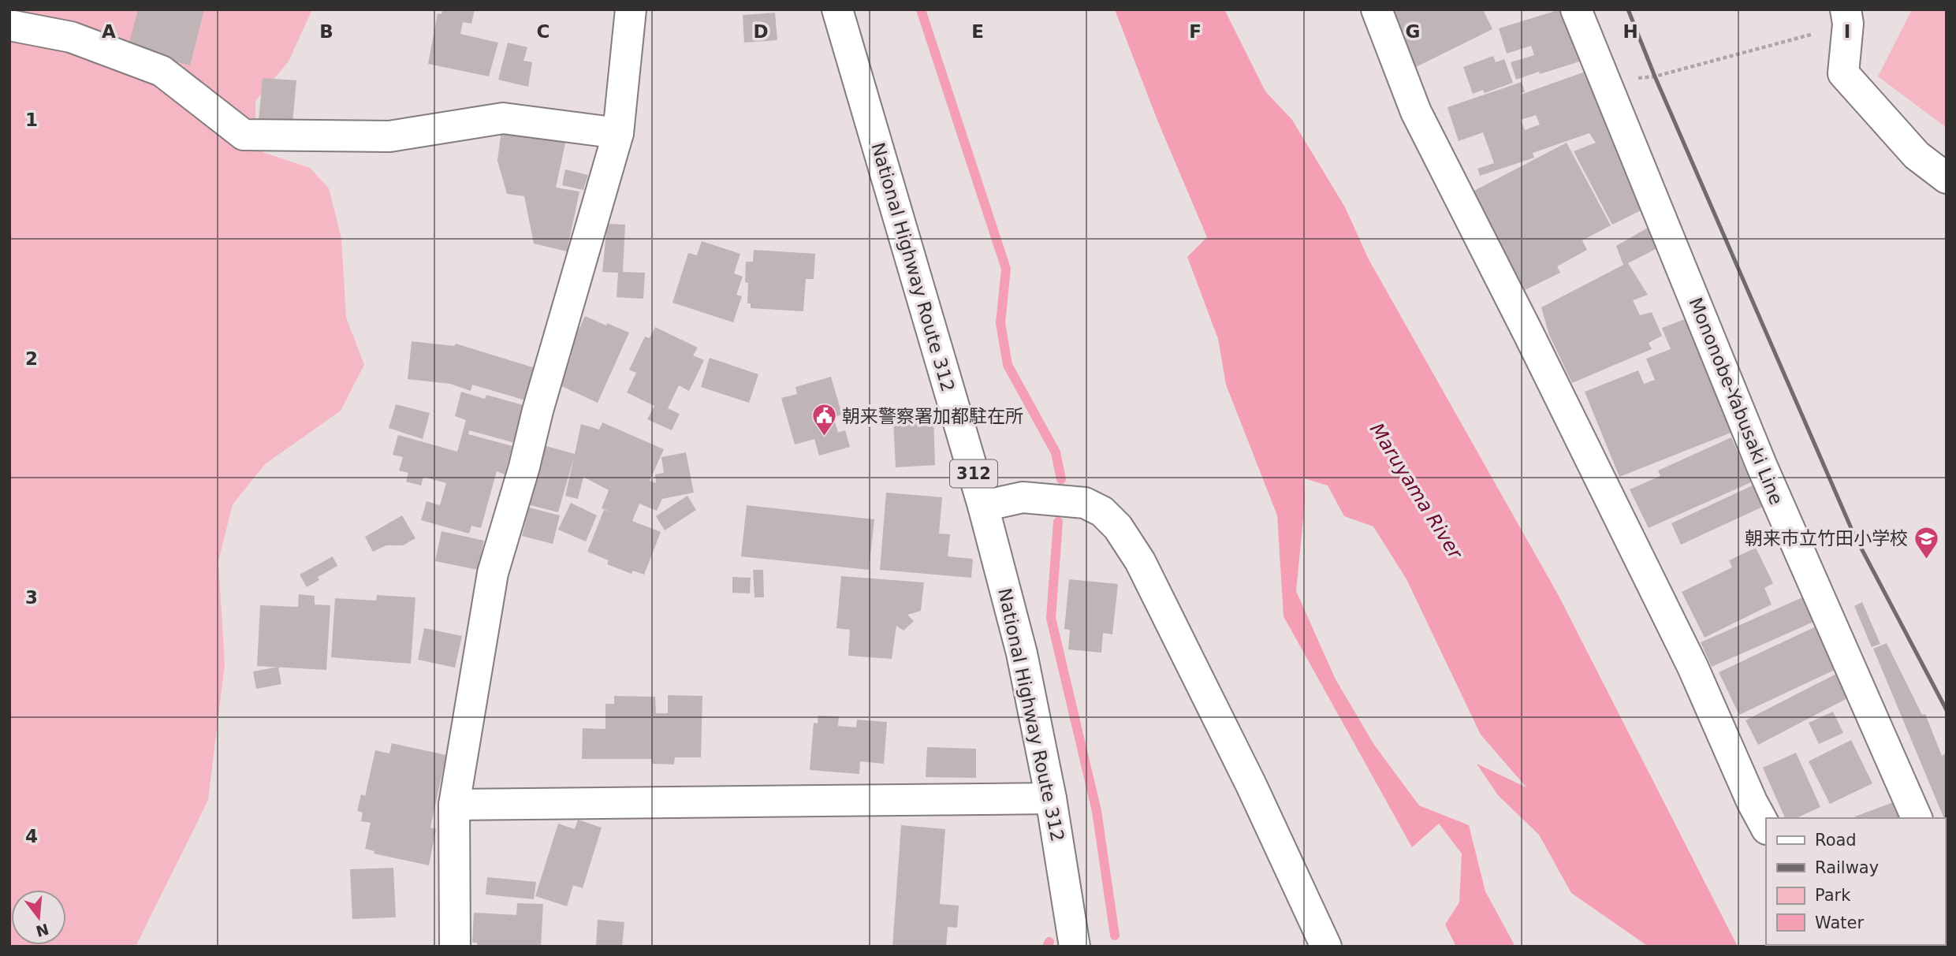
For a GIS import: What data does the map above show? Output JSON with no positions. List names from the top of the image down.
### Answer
{
  "streets": {
    "main road": ["National Highway Route 312", "Mononobe-Yabusaki Line", "312"]
  },
  "water": ["Maruyama River"],
  "places": {
    "public building": ["朝来警察署加都駐在所"],
    "school or university": ["朝来市立竹田小学校"]
  },
  "legend": [
    "Road",
    "Railway",
    "Park",
    "Water"
  ],
  "north": "bottom",
  "grid": {
    "columns": [
      "A",
      "B",
      "C",
      "D",
      "E",
      "F",
      "G",
      "H",
      "I"
    ],
    "rows": [
      "1",
      "2",
      "3",
      "4"
    ]
  }
}
